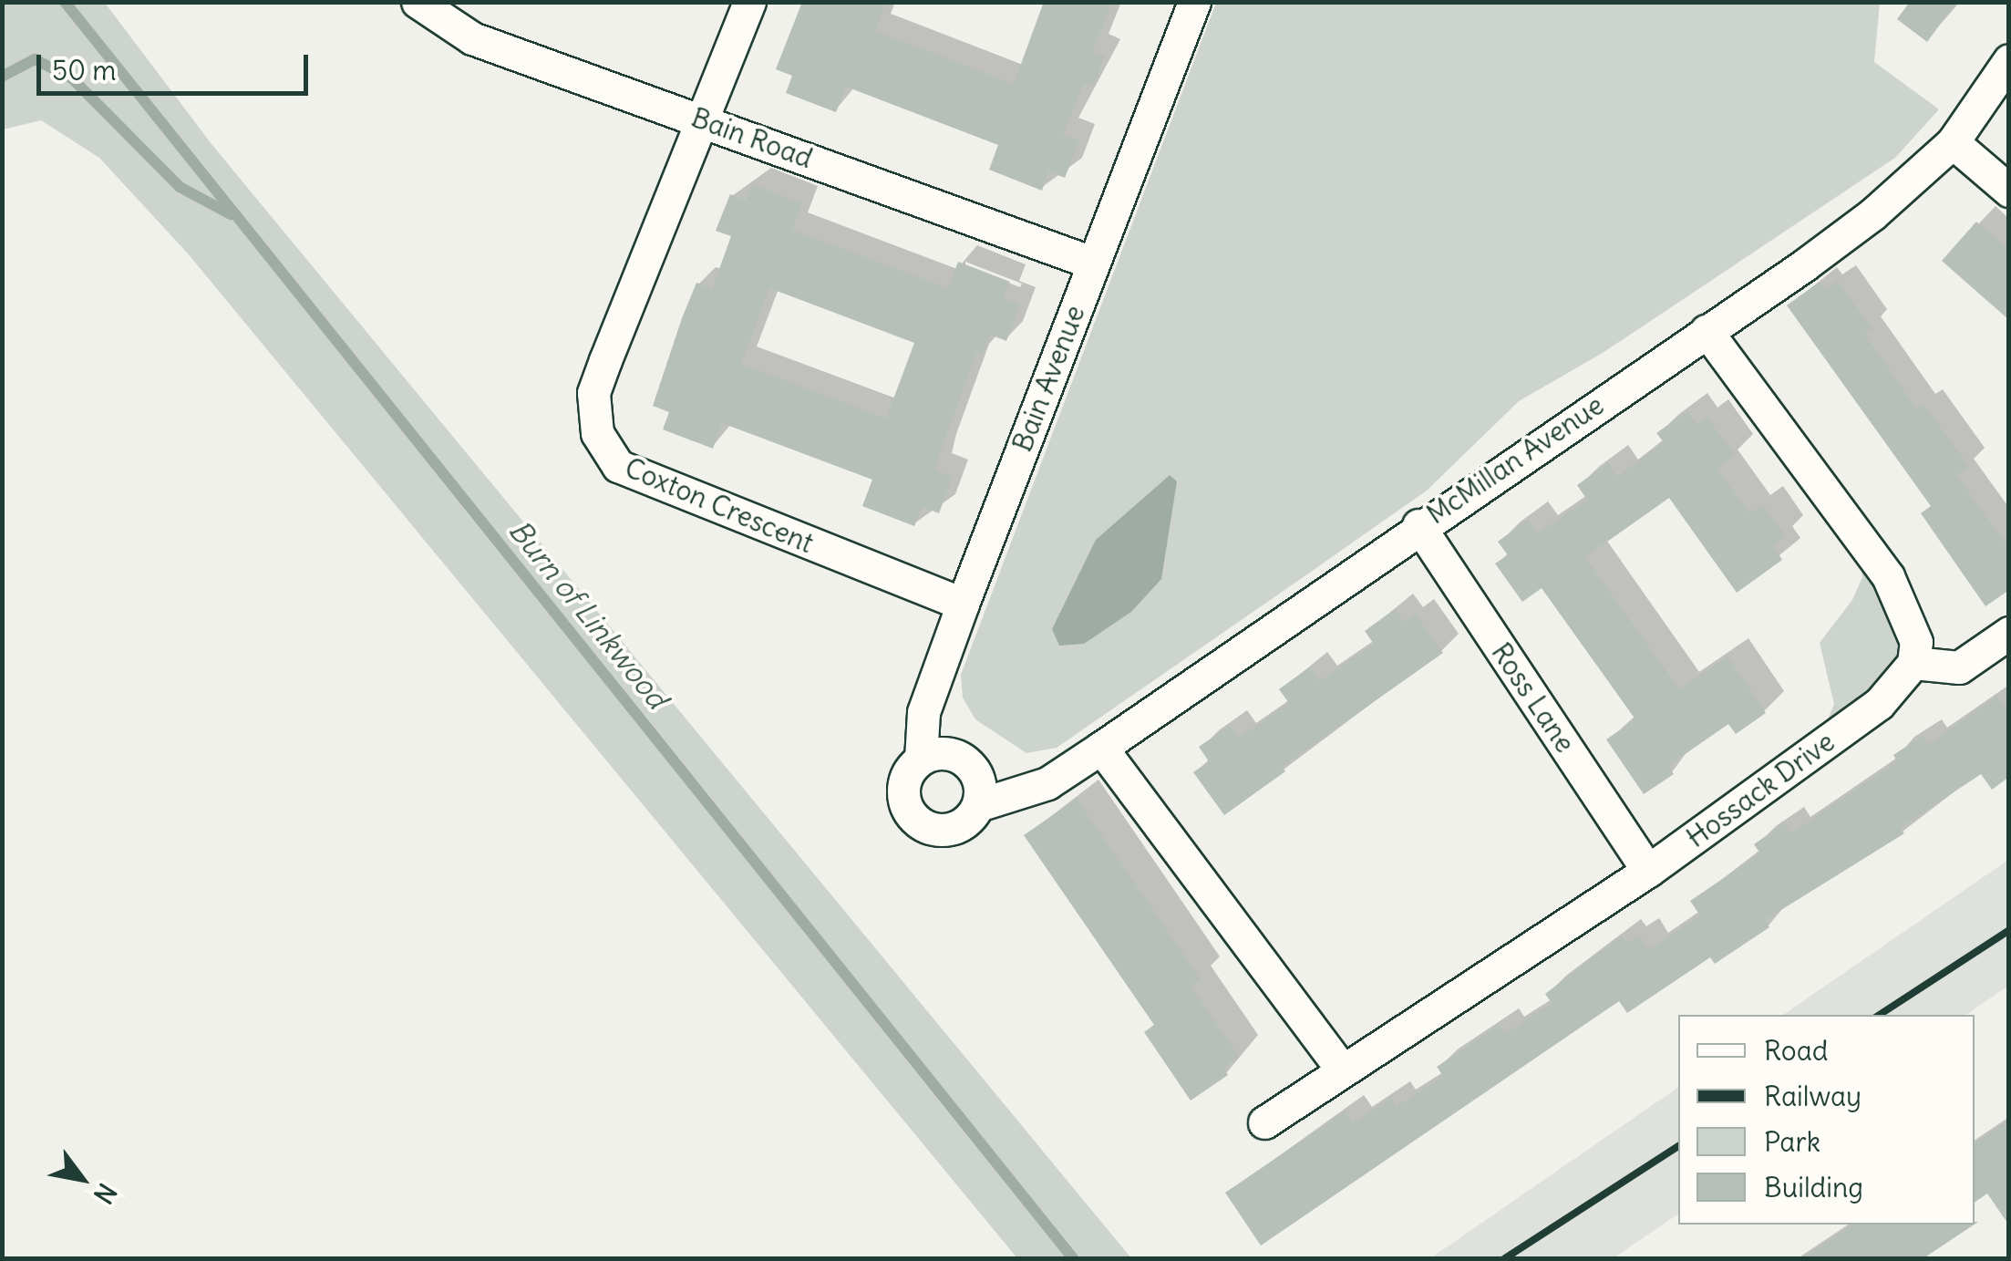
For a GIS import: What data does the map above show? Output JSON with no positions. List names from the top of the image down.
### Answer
{
  "streets": {
    "street": [
      "Bain Road",
      "Bain Avenue",
      "McMillan Avenue",
      "Coxton Crescent",
      "Ross Lane",
      "Hossack Drive"
    ]
  },
  "crossings": [
    ["Bain Road", "Bain Avenue"],
    ["Bain Road", "Coxton Crescent"],
    ["Bain Avenue", "McMillan Avenue"],
    ["Bain Avenue", "Coxton Crescent"],
    ["McMillan Avenue", "Ross Lane"],
    ["Ross Lane", "Hossack Drive"]
  ],
  "water": ["Burn of Linkwood"],
  "legend": [
    "Road",
    "Railway",
    "Park",
    "Building"
  ],
  "scale_bar": "50 m",
  "north": "bottom right"
}
